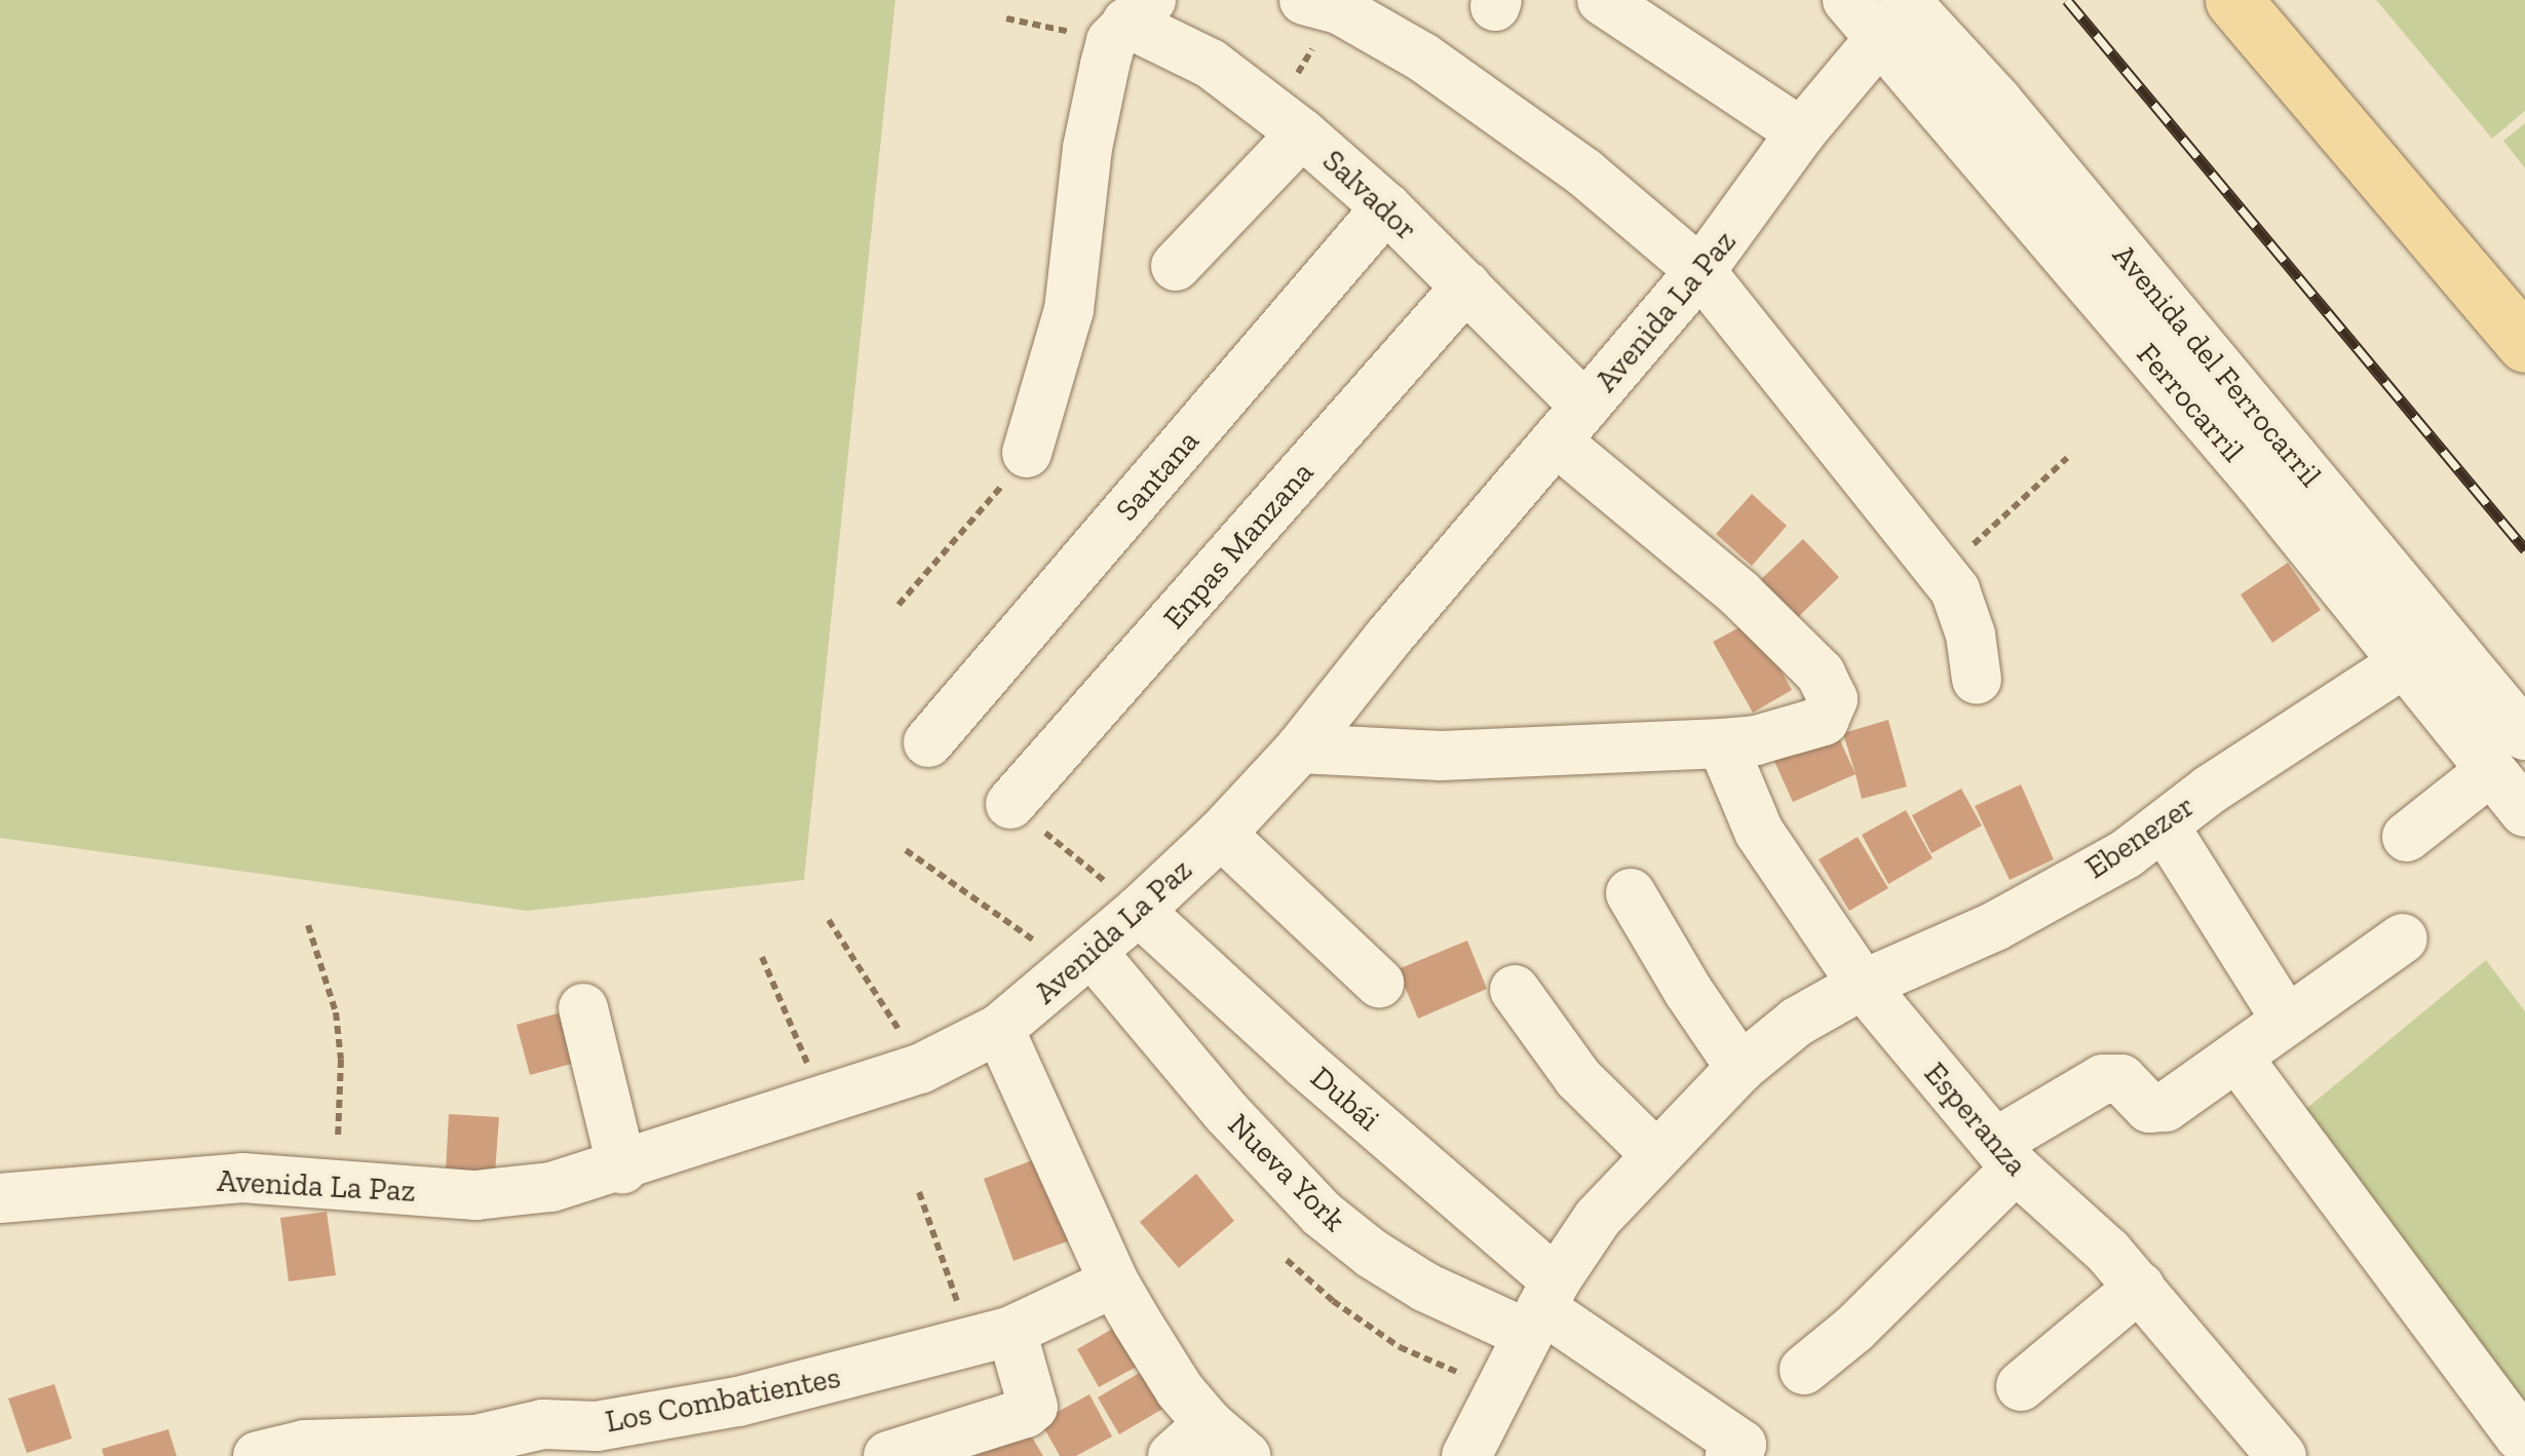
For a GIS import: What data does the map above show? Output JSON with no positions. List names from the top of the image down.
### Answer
{
  "streets": {
    "street": [
      "Salvador",
      "Avenida La Paz",
      "Avenida del Ferrocarril",
      "Ferrocarril",
      "Santana",
      "Enpas Manzana",
      "Ebenezer",
      "Dubái",
      "Esperanza",
      "Nueva York",
      "Los Combatientes"
    ]
  },
  "crossings": [
    ["Salvador", "Avenida La Paz"],
    ["Salvador", "Santana"],
    ["Salvador", "Enpas Manzana"],
    ["Avenida La Paz", "Avenida del Ferrocarril"],
    ["Avenida La Paz", "Ferrocarril"],
    ["Avenida La Paz", "Dubái"],
    ["Avenida La Paz", "Nueva York"],
    ["Avenida del Ferrocarril", "Ferrocarril"],
    ["Ferrocarril", "Ebenezer"],
    ["Ebenezer", "Dubái"],
    ["Ebenezer", "Esperanza"],
    ["Ebenezer", "Nueva York"],
    ["Dubái", "Nueva York"]
  ]
}
